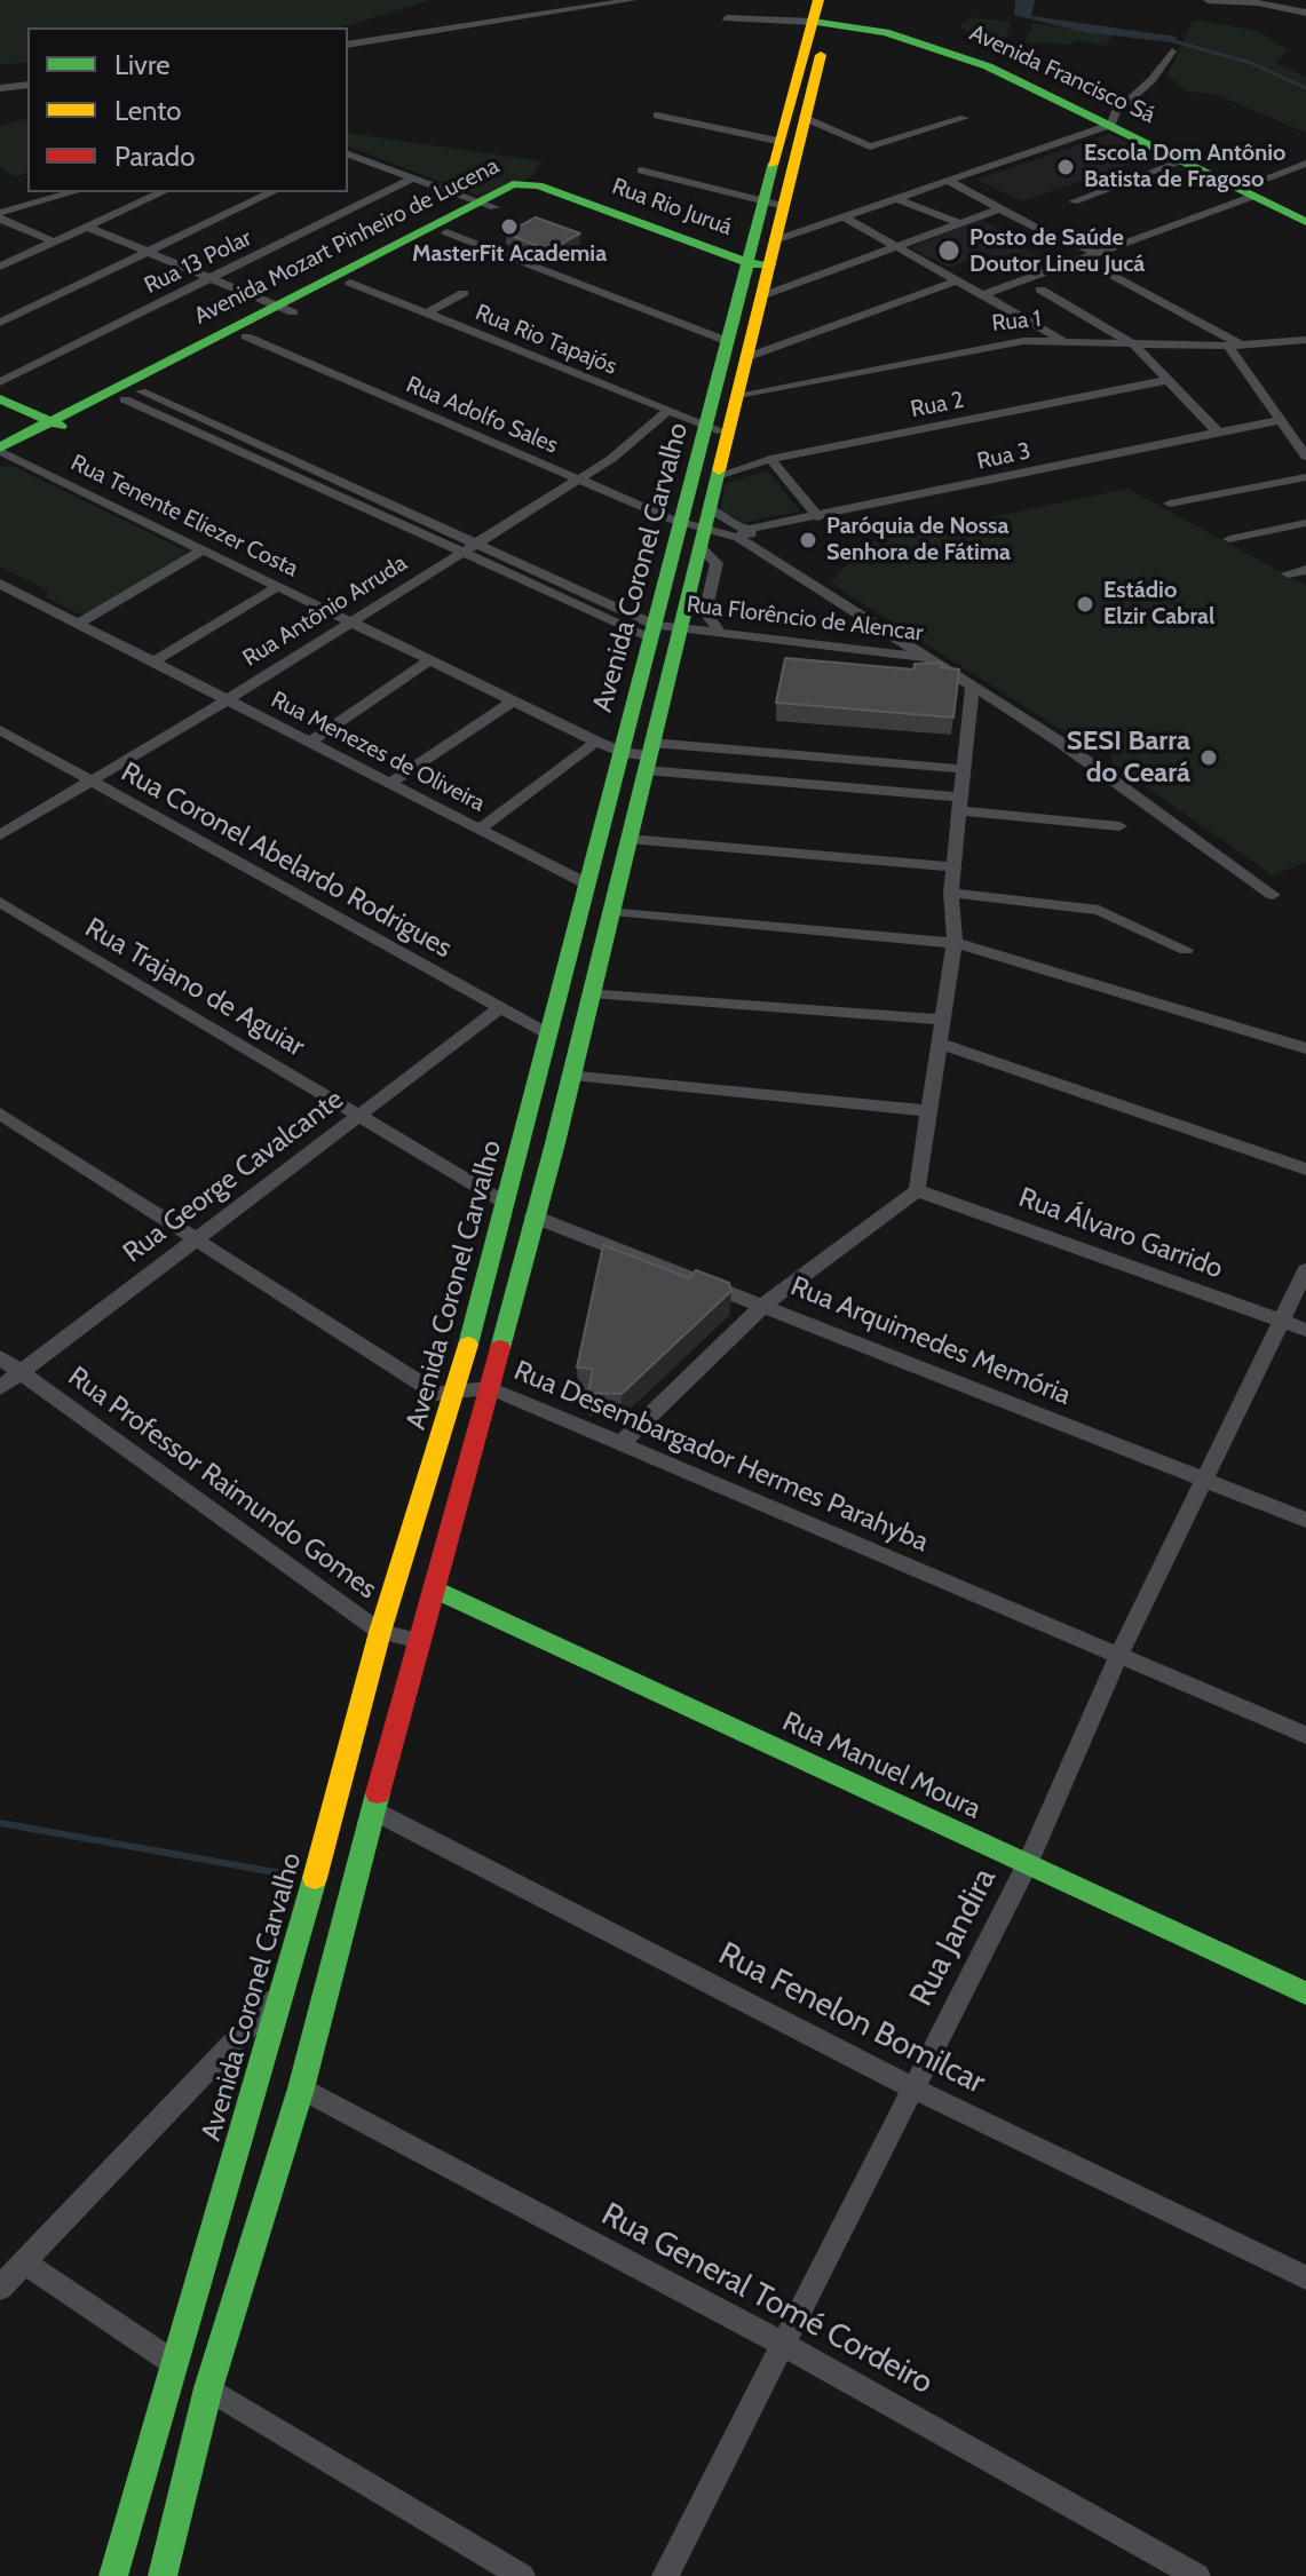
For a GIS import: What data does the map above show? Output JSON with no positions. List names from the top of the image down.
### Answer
{
  "streets": {
    "main road": [
      "Avenida Francisco Sá",
      "Rua Rio Juruá",
      "Avenida Mozart Pinheiro de Lucena",
      "Avenida Coronel Carvalho",
      "Rua Manuel Moura"
    ],
    "street": [
      "Rua 13 Polar",
      "Rua 1",
      "Rua Rio Tapajós",
      "Rua 2",
      "Rua Adolfo Sales",
      "Rua 3",
      "Rua Tenente Eliezer Costa",
      "Rua Antônio Arruda",
      "Rua Florêncio de Alencar",
      "Rua Menezes de Oliveira",
      "Rua Coronel Abelardo Rodrigues",
      "Rua Trajano de Aguiar",
      "Rua George Cavalcante",
      "Rua Álvaro Garrido",
      "Rua Arquimedes Memória",
      "Rua Desembargador Hermes Parahyba",
      "Rua Professor Raimundo Gomes",
      "Rua Jandira",
      "Rua Fenelon Bomilcar",
      "Rua General Tomé Cordeiro"
    ]
  },
  "crossings": [
    ["Avenida Francisco Sá", "Avenida Coronel Carvalho"],
    ["Rua Rio Juruá", "Avenida Mozart Pinheiro de Lucena"],
    ["Rua Rio Juruá", "Avenida Coronel Carvalho"],
    ["Avenida Mozart Pinheiro de Lucena", "Rua Rio Tapajós"],
    ["Avenida Mozart Pinheiro de Lucena", "Rua Adolfo Sales"],
    ["Avenida Mozart Pinheiro de Lucena", "Rua Tenente Eliezer Costa"],
    ["Avenida Mozart Pinheiro de Lucena", "Rua Florêncio de Alencar"],
    ["Rua 1", "Avenida Coronel Carvalho"],
    ["Rua Rio Tapajós", "Avenida Coronel Carvalho"],
    ["Rua Rio Tapajós", "Rua Antônio Arruda"],
    ["Rua 2", "Avenida Coronel Carvalho"],
    ["Rua Adolfo Sales", "Rua 3"],
    ["Rua Adolfo Sales", "Avenida Coronel Carvalho"],
    ["Rua Adolfo Sales", "Rua Antônio Arruda"],
    ["Rua Tenente Eliezer Costa", "Avenida Coronel Carvalho"],
    ["Rua Tenente Eliezer Costa", "Rua Antônio Arruda"],
    ["Avenida Coronel Carvalho", "Rua Florêncio de Alencar"],
    ["Avenida Coronel Carvalho", "Rua Menezes de Oliveira"],
    ["Avenida Coronel Carvalho", "Rua Coronel Abelardo Rodrigues"],
    ["Avenida Coronel Carvalho", "Rua Trajano de Aguiar"],
    ["Avenida Coronel Carvalho", "Rua Arquimedes Memória"],
    ["Avenida Coronel Carvalho", "Rua Desembargador Hermes Parahyba"],
    ["Avenida Coronel Carvalho", "Rua Professor Raimundo Gomes"],
    ["Avenida Coronel Carvalho", "Rua Manuel Moura"],
    ["Avenida Coronel Carvalho", "Rua Fenelon Bomilcar"],
    ["Avenida Coronel Carvalho", "Rua General Tomé Cordeiro"],
    ["Rua Antônio Arruda", "Rua Florêncio de Alencar"],
    ["Rua Antônio Arruda", "Rua Menezes de Oliveira"],
    ["Rua Antônio Arruda", "Rua Coronel Abelardo Rodrigues"],
    ["Rua Coronel Abelardo Rodrigues", "Rua George Cavalcante"],
    ["Rua Trajano de Aguiar", "Rua George Cavalcante"],
    ["Rua George Cavalcante", "Rua Desembargador Hermes Parahyba"],
    ["Rua George Cavalcante", "Rua Professor Raimundo Gomes"],
    ["Rua Álvaro Garrido", "Rua Jandira"],
    ["Rua Arquimedes Memória", "Rua Jandira"],
    ["Rua Desembargador Hermes Parahyba", "Rua Jandira"],
    ["Rua Manuel Moura", "Rua Jandira"],
    ["Rua Jandira", "Rua Fenelon Bomilcar"],
    ["Rua Jandira", "Rua General Tomé Cordeiro"]
  ],
  "places": [
    "Escola Dom Antônio Batista de Fragoso",
    "MasterFit Academia",
    "Posto de Saúde Doutor Lineu Jucá",
    "Paróquia de Nossa Senhora de Fátima",
    "Estádio Elzir Cabral",
    "SESI Barra do Ceará"
  ],
  "legend": ["Livre", "Lento", "Parado"]
}
